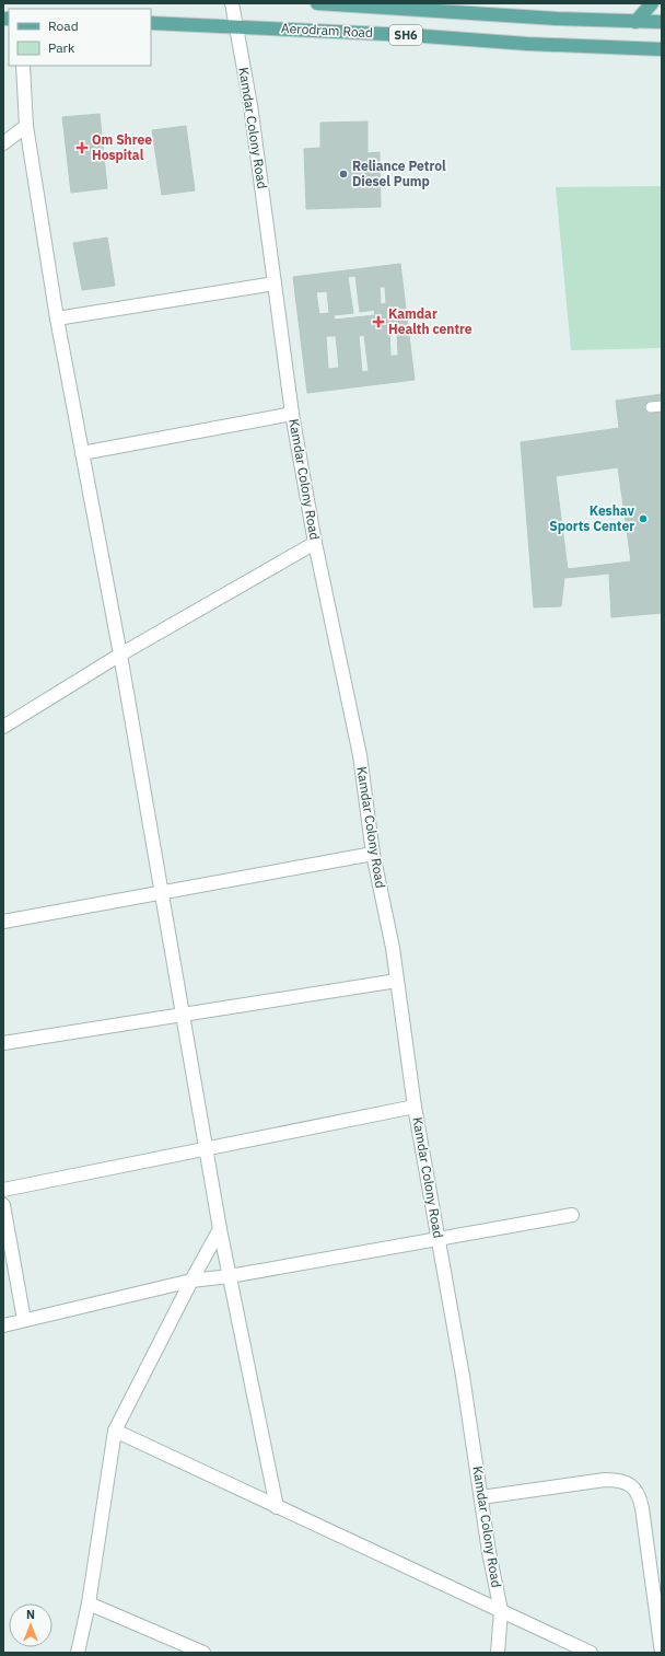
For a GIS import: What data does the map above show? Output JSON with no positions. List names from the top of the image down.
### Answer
{
  "streets": {
    "main road": ["Aerodram Road", "SH6"],
    "street": ["Kamdar Colony Road"]
  },
  "crossings": [
    ["Aerodram Road", "Kamdar Colony Road"]
  ],
  "places": {
    "health": ["Om Shree Hospital", "Kamdar Health centre"],
    "other": ["Reliance Petrol Diesel Pump", "Keshav Sports Center"]
  },
  "legend": ["Road", "Park"],
  "north": "top"
}
